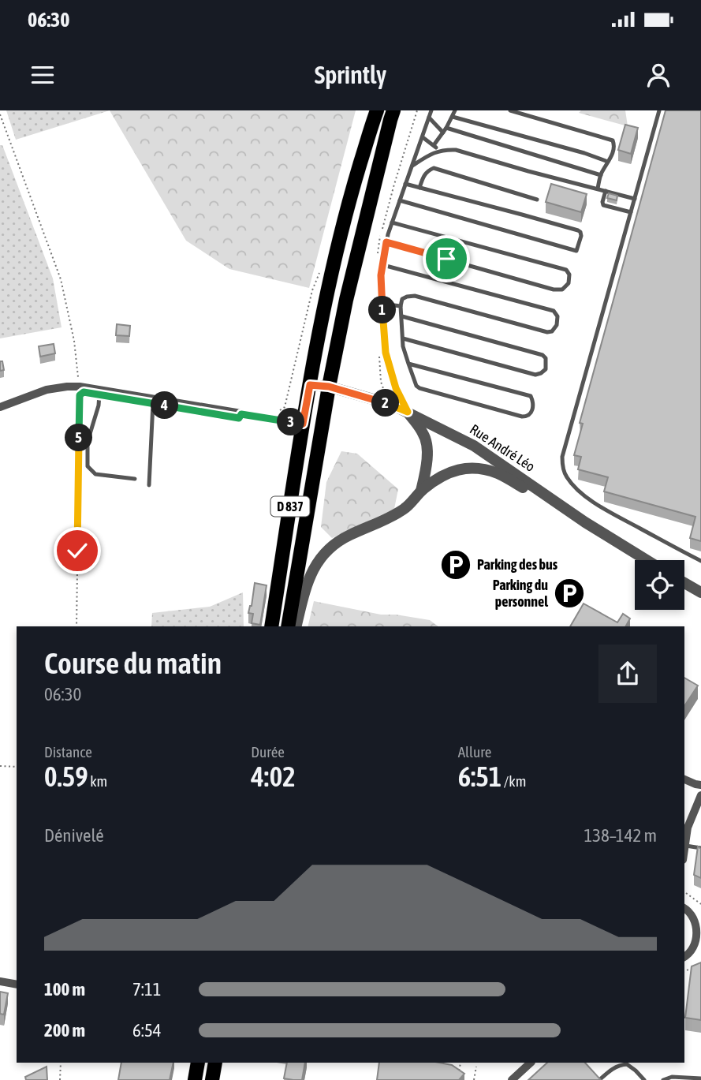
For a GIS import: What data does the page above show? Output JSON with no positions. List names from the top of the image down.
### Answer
{
  "streets": {
    "main road": ["D 837"],
    "street": ["Rue André Léo"]
  },
  "crossings": [
    ["Rue André Léo", "D 837"]
  ],
  "places": {
    "parking": ["Parking des bus", "Parking du personnel"]
  },
  "page": {
    "status": "06:30",
    "header": "Sprintly",
    "pins": [
      "1",
      "2",
      "4",
      "3",
      "5"
    ],
    "heading": ["Course du matin", "06:30"],
    "stats": [
      ["Distance", "0.59 km"],
      ["Durée", "4:02"],
      ["Allure", "6:51 /km"]
    ],
    "chart": ["Dénivelé", "138–142 m"],
    "list": [
      {
        "name": "100 m",
        "note": "7:11"
      },
      {
        "name": "200 m",
        "note": "6:54"
      }
    ]
  }
}
